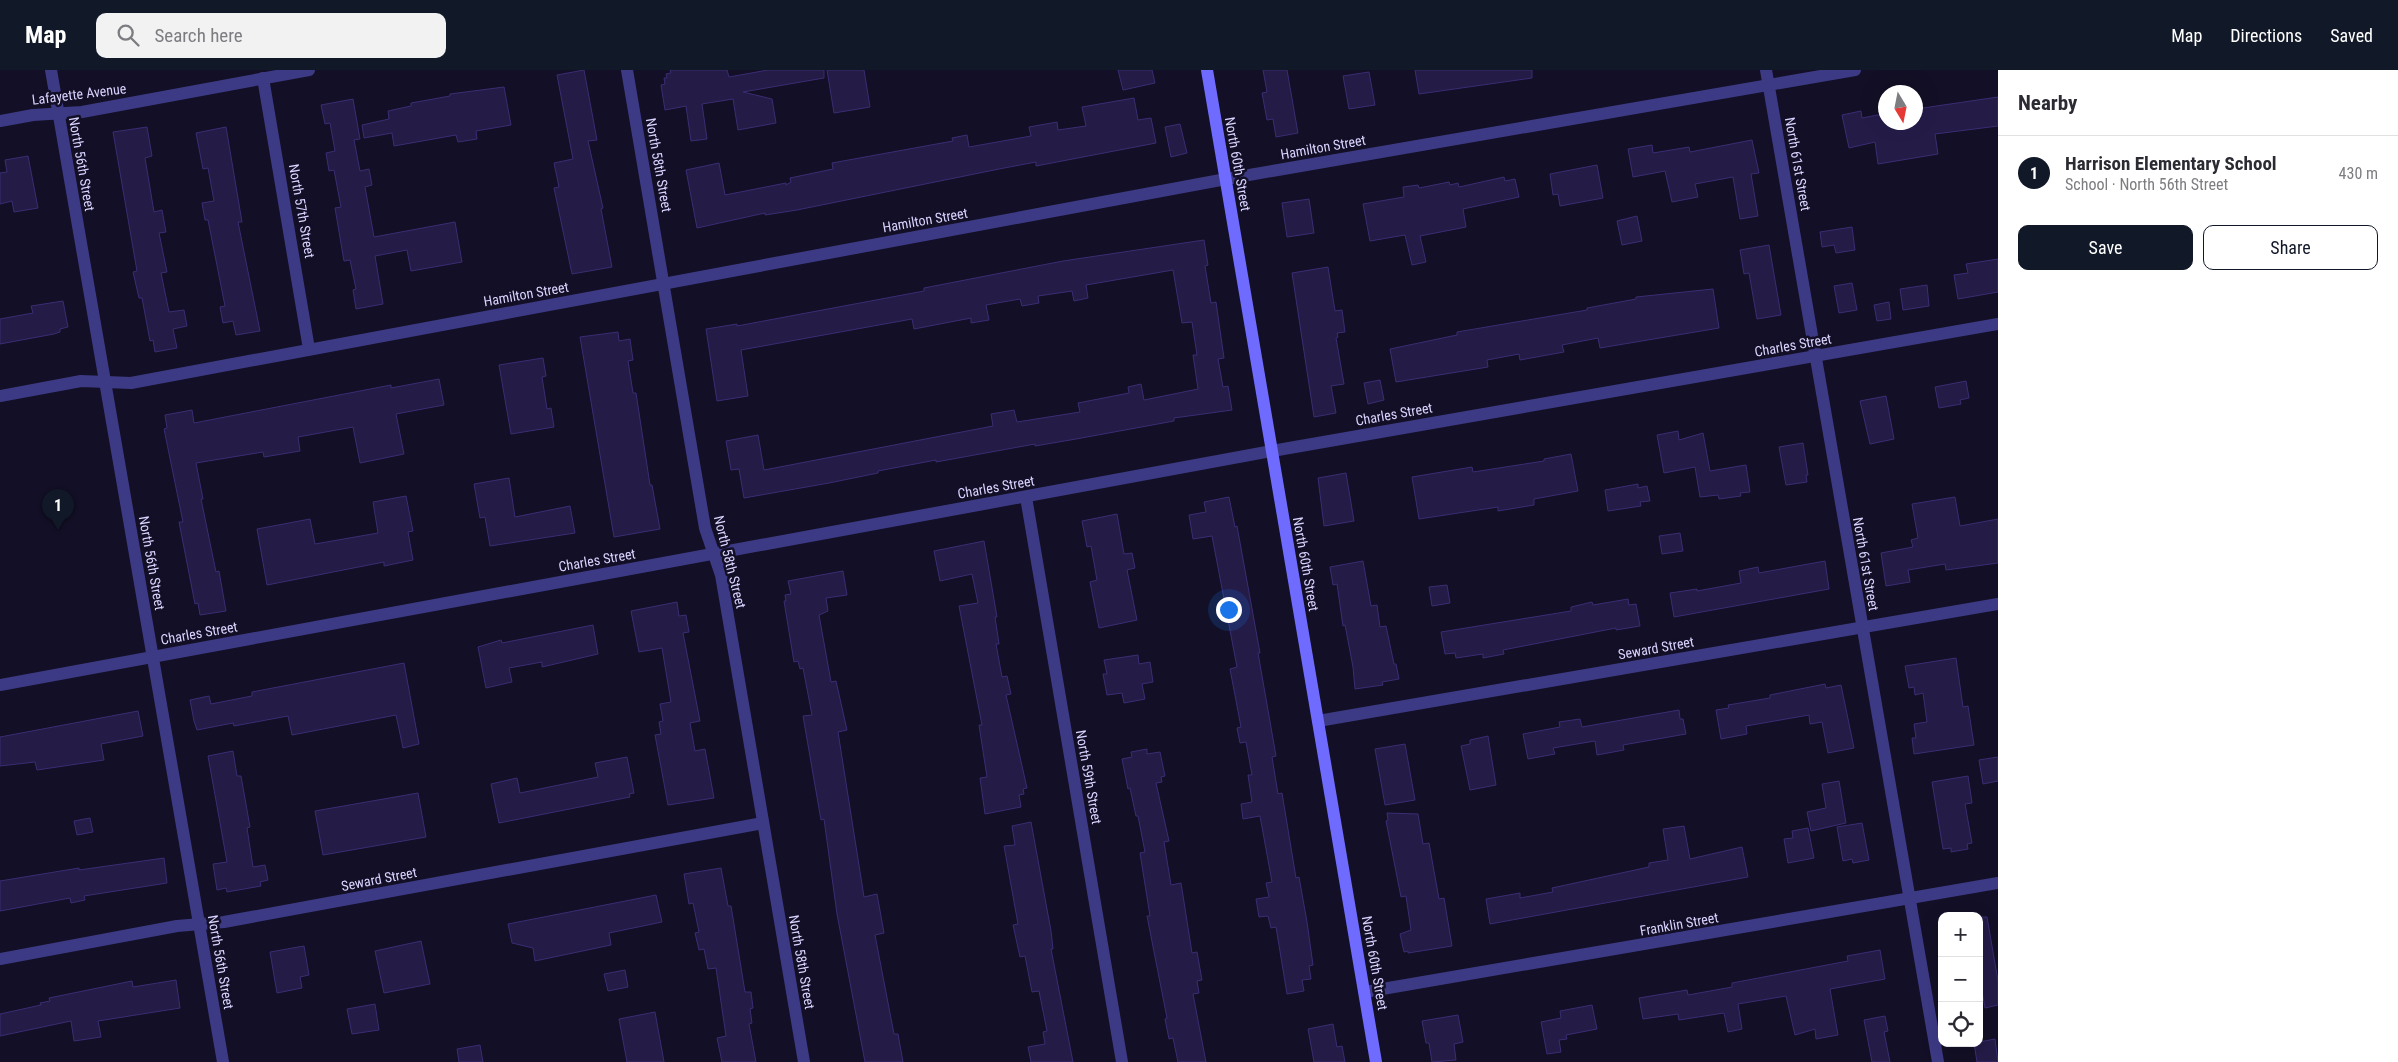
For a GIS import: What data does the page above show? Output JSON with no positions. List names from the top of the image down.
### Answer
{
  "streets": {
    "street": [
      "Lafayette Avenue",
      "Hamilton Street",
      "North 56th Street",
      "North 60th Street",
      "North 61st Street",
      "North 58th Street",
      "North 57th Street",
      "Charles Street",
      "Seward Street",
      "North 59th Street",
      "Franklin Street"
    ]
  },
  "crossings": [
    ["Lafayette Avenue", "North 56th Street"],
    ["Lafayette Avenue", "North 57th Street"],
    ["Hamilton Street", "North 56th Street"],
    ["Hamilton Street", "North 60th Street"],
    ["Hamilton Street", "North 61st Street"],
    ["Hamilton Street", "North 58th Street"],
    ["Hamilton Street", "North 57th Street"],
    ["North 56th Street", "Charles Street"],
    ["North 56th Street", "Seward Street"],
    ["North 60th Street", "Charles Street"],
    ["North 60th Street", "Seward Street"],
    ["North 60th Street", "Franklin Street"],
    ["North 61st Street", "Charles Street"],
    ["North 61st Street", "Seward Street"],
    ["North 61st Street", "Franklin Street"],
    ["North 58th Street", "Charles Street"],
    ["North 58th Street", "Seward Street"],
    ["Charles Street", "North 59th Street"]
  ],
  "north": "bottom",
  "page": {
    "header": "Map",
    "search": "Search here",
    "nav": ["Map", "Directions", "Saved"],
    "heading": "Nearby",
    "list": [
      {
        "mark": "1",
        "name": "Harrison Elementary School",
        "note": "School · North 56th Street",
        "value": "430 m"
      }
    ],
    "buttons": ["Save", "Share"],
    "pins": "1",
    "map_buttons": ["+", "−"]
  }
}
